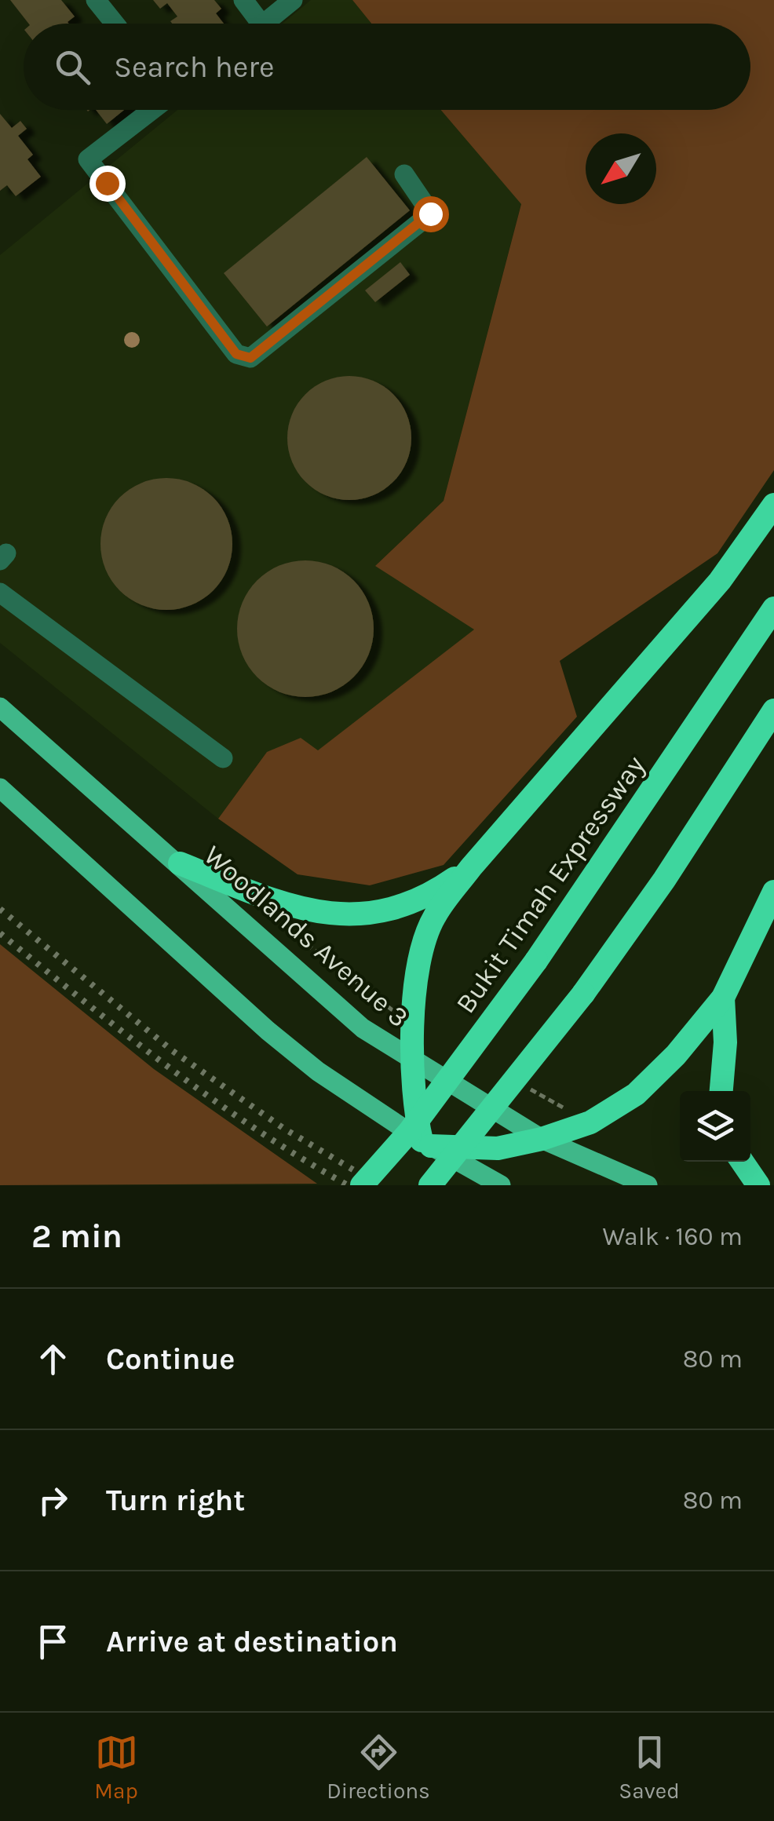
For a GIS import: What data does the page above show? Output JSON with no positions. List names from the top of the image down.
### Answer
{
  "streets": {
    "highway": ["Bukit Timah Expressway"],
    "main road": ["Woodlands Avenue 3"]
  },
  "north": "bottom left",
  "page": {
    "search": "Search here",
    "heading": ["2 min", "Walk · 160 m"],
    "list": [
      ["Continue", "80 m"],
      ["Turn right", "80 m"],
      "Arrive at destination"
    ],
    "nav": ["Map", "Directions", "Saved"]
  }
}
